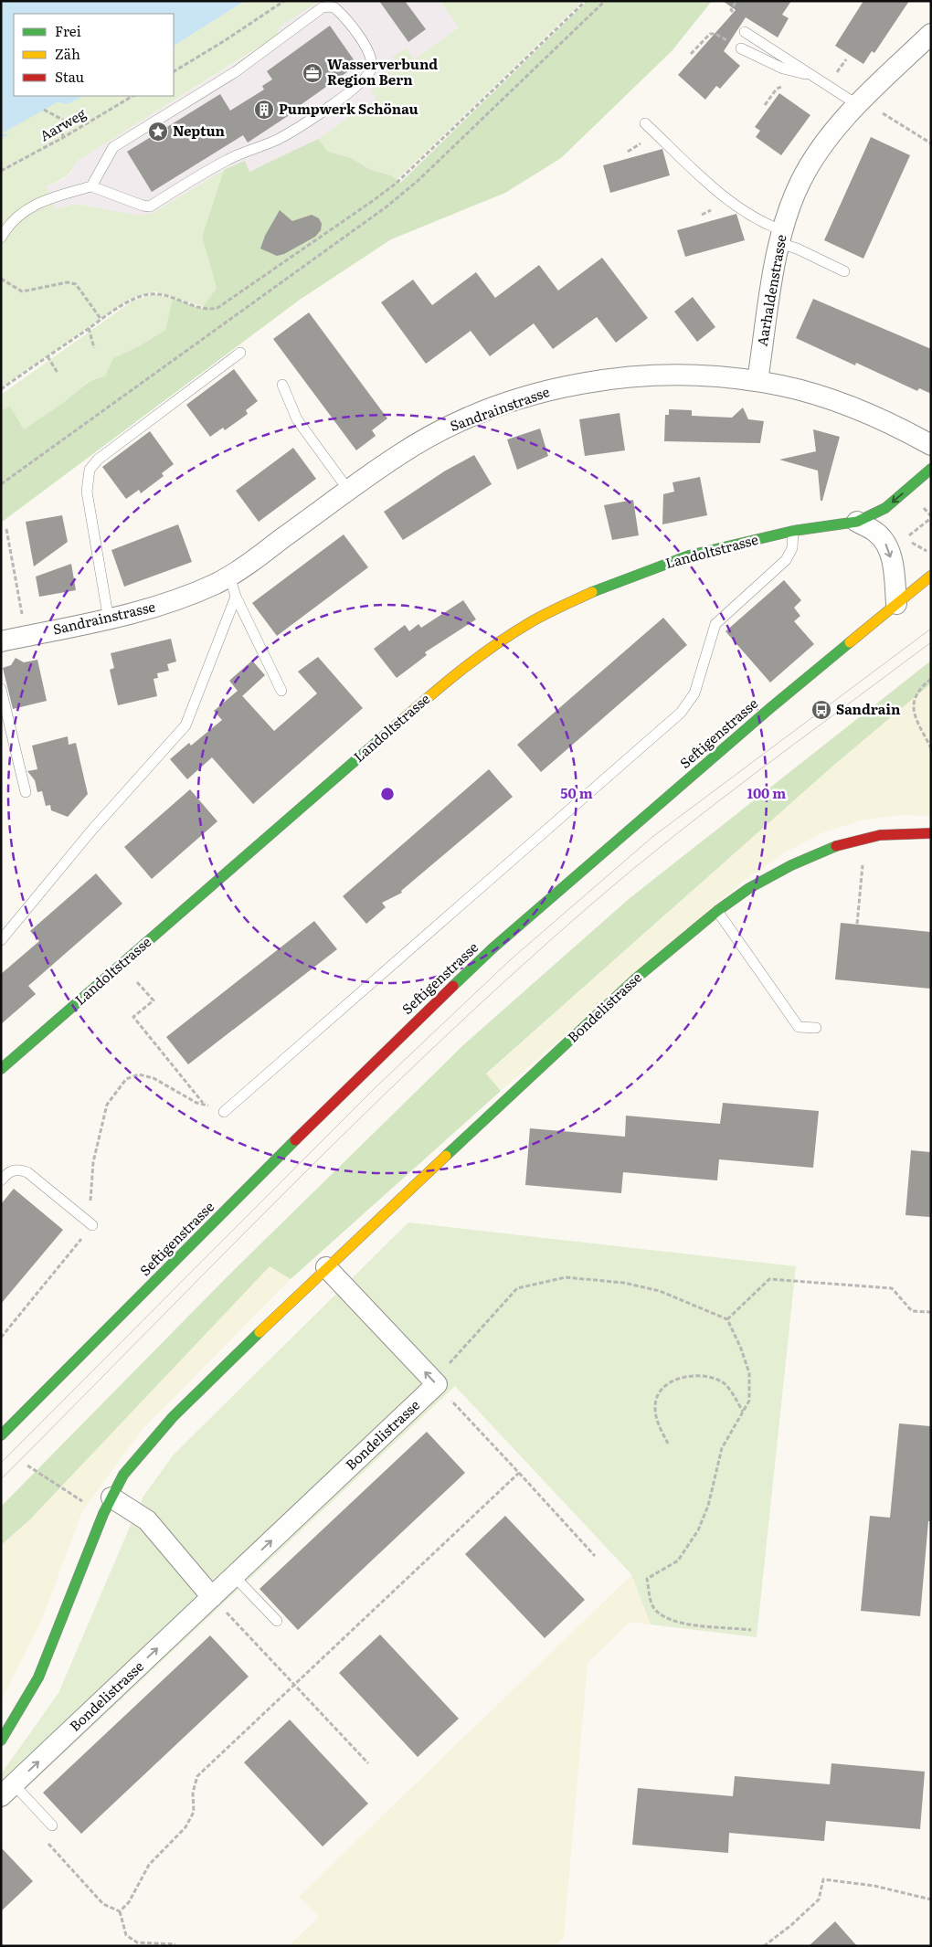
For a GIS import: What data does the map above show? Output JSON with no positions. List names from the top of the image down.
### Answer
{
  "streets": {
    "street": [
      "Aarhaldenstrasse",
      "Sandrainstrasse",
      "Landoltstrasse",
      "Seftigenstrasse",
      "Bondelistrasse"
    ],
    "path": ["Aarweg"]
  },
  "crossings": [
    ["Aarhaldenstrasse", "Sandrainstrasse"]
  ],
  "places": {
    "office": ["Wasserverbund Region Bern"],
    "building": ["Pumpwerk Schönau"],
    "place": ["Neptun"],
    "bus stop": ["Sandrain"]
  },
  "legend": ["Frei", "Zäh", "Stau"],
  "rings": ["50 m", "100 m"]
}
